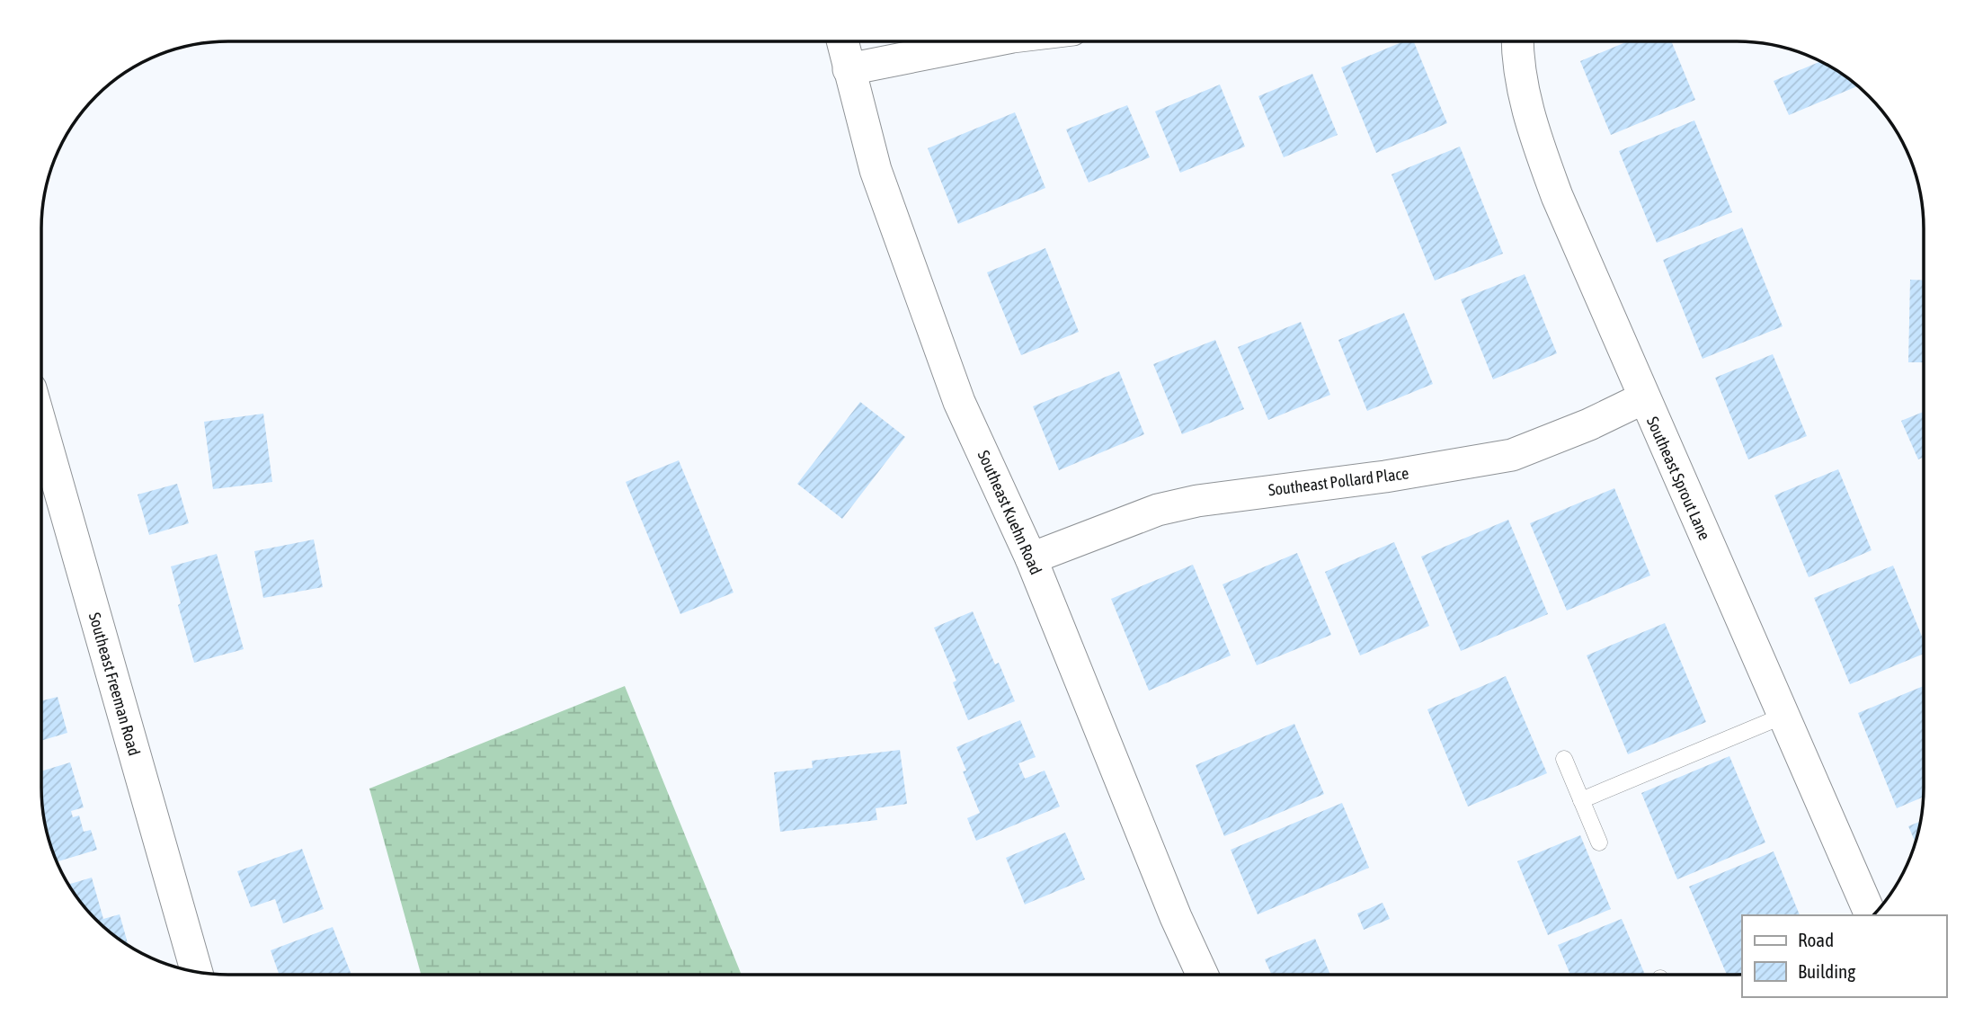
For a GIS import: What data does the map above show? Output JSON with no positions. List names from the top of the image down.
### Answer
{
  "streets": {
    "street": [
      "Southeast Sprout Lane",
      "Southeast Pollard Place",
      "Southeast Kuehn Road",
      "Southeast Freeman Road"
    ]
  },
  "crossings": [
    ["Southeast Sprout Lane", "Southeast Pollard Place"],
    ["Southeast Pollard Place", "Southeast Kuehn Road"]
  ],
  "legend": ["Road", "Building"]
}
